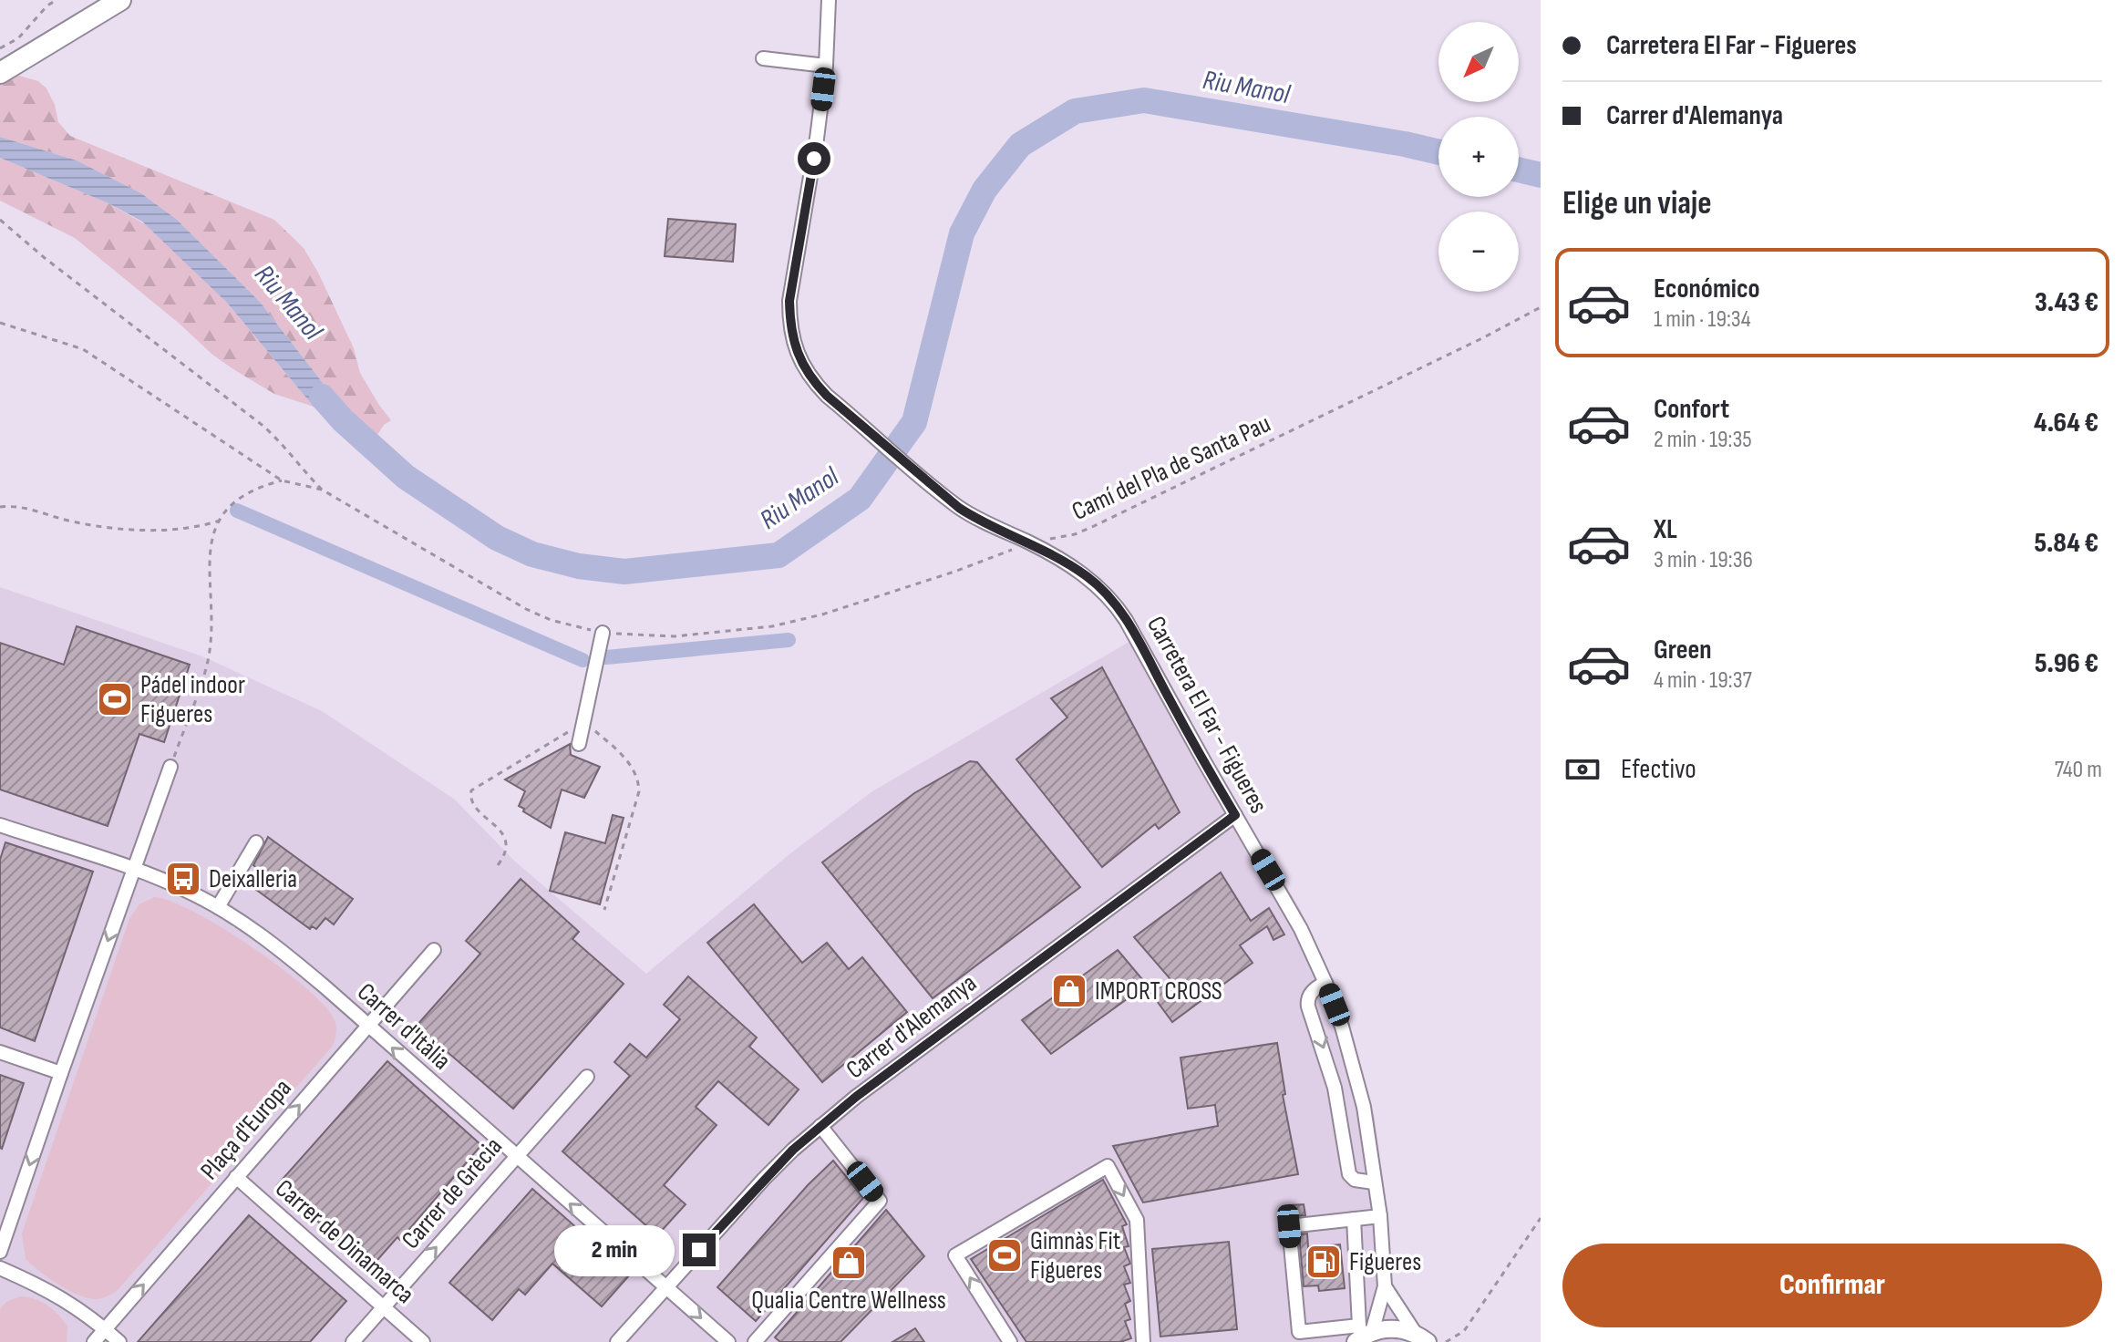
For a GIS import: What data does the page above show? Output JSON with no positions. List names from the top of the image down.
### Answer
{
  "streets": {
    "street": [
      "Carretera El Far - Figueres",
      "Carrer d'Itàlia",
      "Carrer d'Alemanya",
      "Plaça d'Europa",
      "Carrer de Grècia",
      "Carrer de Dinamarca"
    ],
    "path": ["Camí del Pla de Santa Pau"]
  },
  "crossings": [
    ["Camí del Pla de Santa Pau", "Carretera El Far - Figueres"],
    ["Carretera El Far - Figueres", "Carrer d'Alemanya"],
    ["Carrer d'Itàlia", "Carrer d'Alemanya"],
    ["Carrer d'Itàlia", "Plaça d'Europa"],
    ["Carrer d'Itàlia", "Carrer de Grècia"],
    ["Plaça d'Europa", "Carrer de Dinamarca"],
    ["Carrer de Grècia", "Carrer de Dinamarca"]
  ],
  "one_way": ["Plaça d'Europa", "Carrer de Grècia"],
  "water": ["Riu Manol"],
  "places": {
    "sports": ["Pádel indoor Figueres", "Gimnàs Fit Figueres"],
    "bus stop": ["Deixalleria"],
    "shop": ["IMPORT CROSS", "Qualia Centre Wellness"],
    "fuel station": ["Figueres"]
  },
  "north": "bottom left",
  "page": {
    "banner": ["Carretera El Far - Figueres", "Carrer d'Alemanya"],
    "map_buttons": ["+", "−"],
    "heading": "Elige un viaje",
    "list": [
      {
        "name": "Económico",
        "note": "1 min · 19:34",
        "value": "3.43 €"
      },
      {
        "name": "Confort",
        "note": "2 min · 19:35",
        "value": "4.64 €"
      },
      {
        "name": "XL",
        "note": "3 min · 19:36",
        "value": "5.84 €"
      },
      {
        "name": "Green",
        "note": "4 min · 19:37",
        "value": "5.96 €"
      }
    ],
    "pay": ["Efectivo", "740 m"],
    "bubble": "2 min",
    "buttons": "Confirmar"
  }
}
